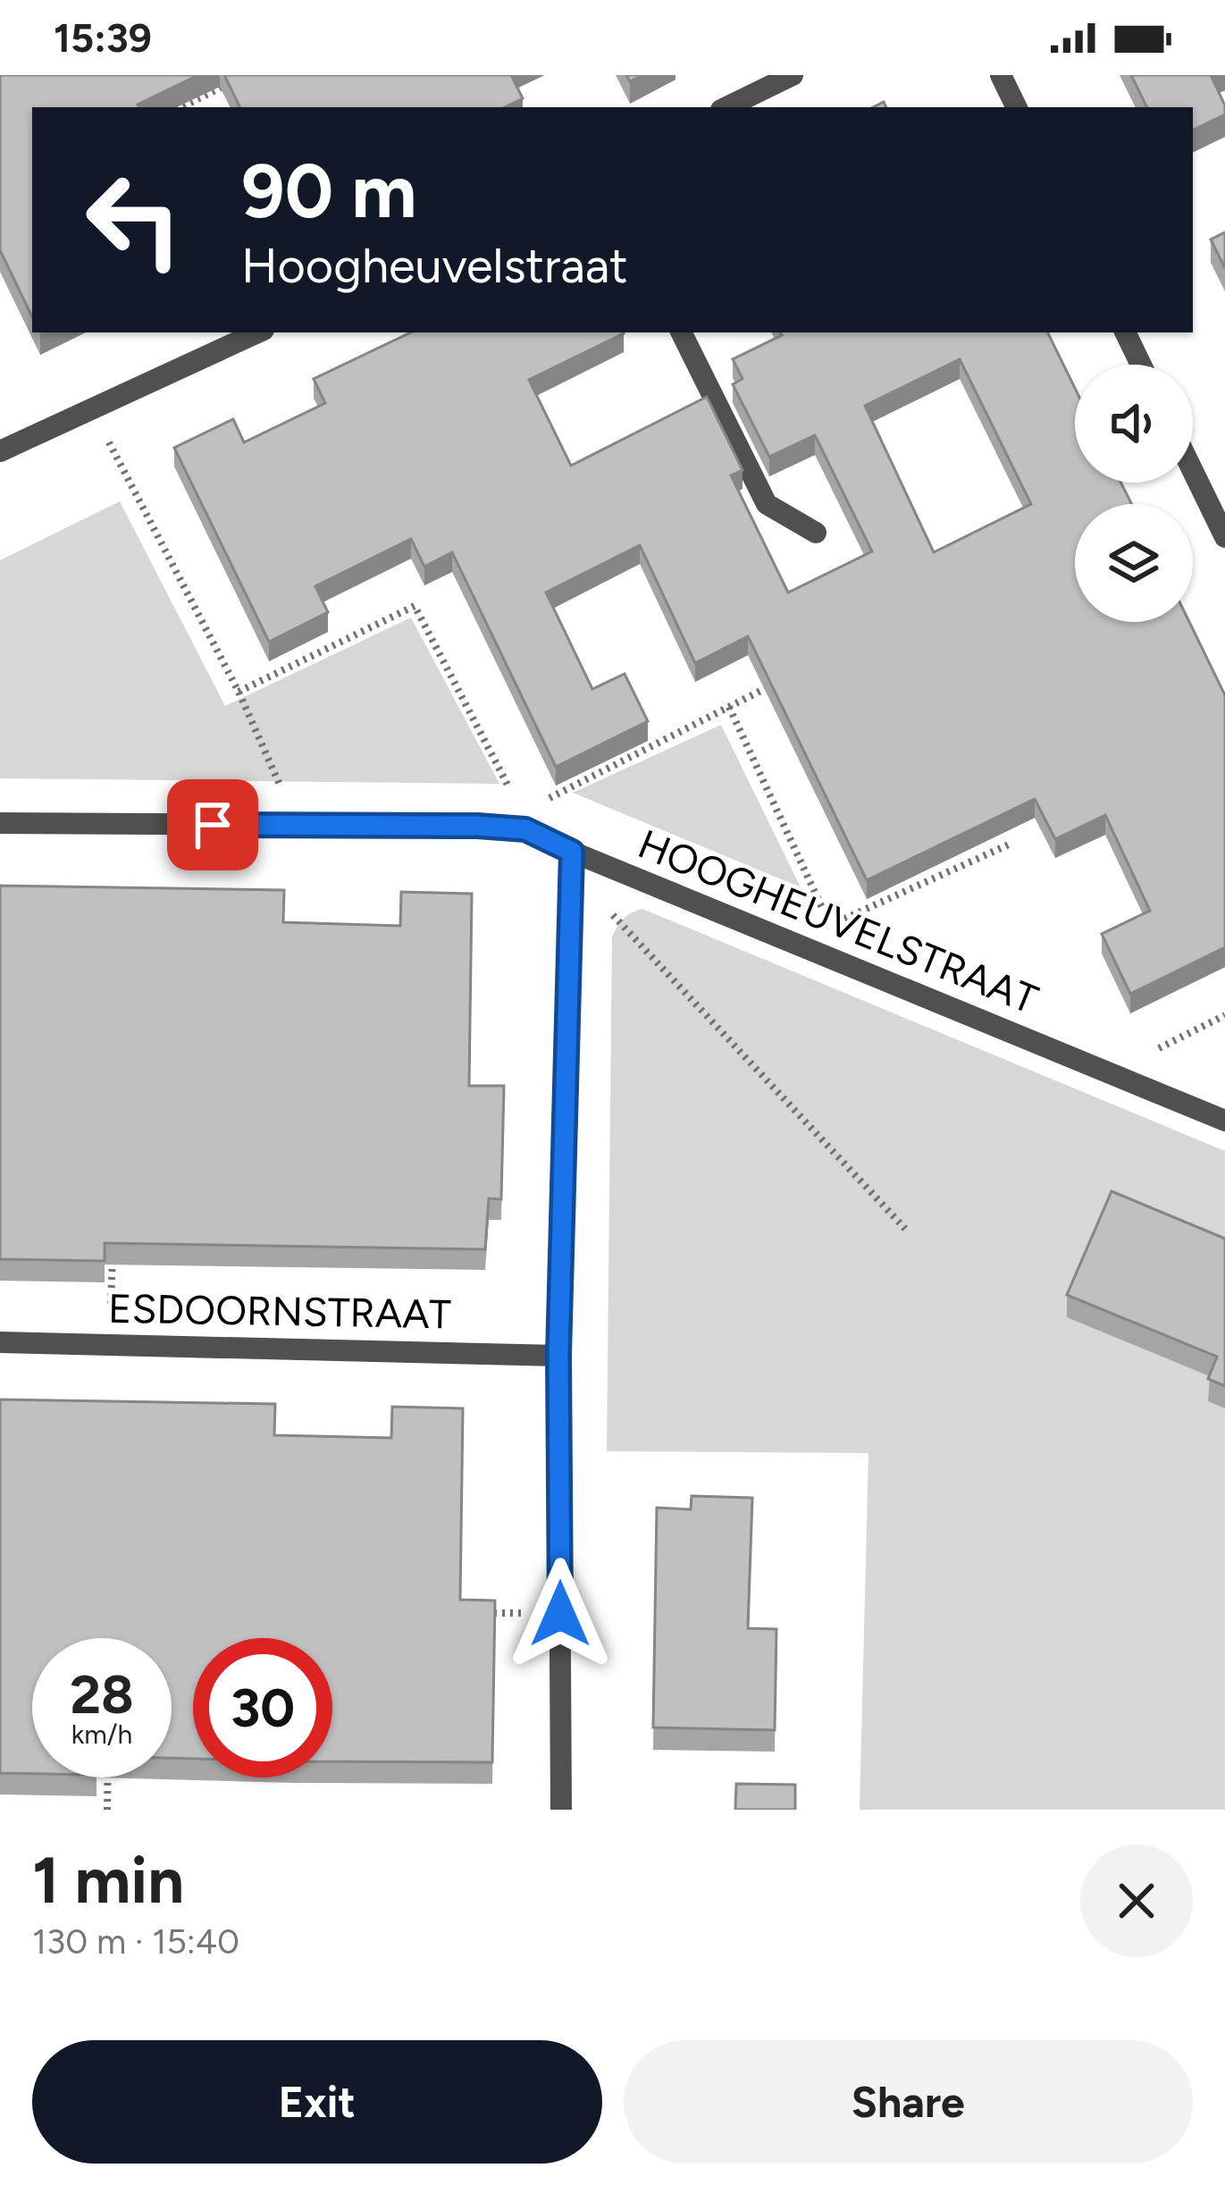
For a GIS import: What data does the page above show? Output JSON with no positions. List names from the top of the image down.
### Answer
{
  "streets": {
    "street": ["HOOGHEUVELSTRAAT", "ESDOORNSTRAAT"]
  },
  "page": {
    "status": "15:39",
    "turn": ["90 m", "Hoogheuvelstraat"],
    "speed": "28 km/h",
    "limit": "30",
    "heading": ["1 min", "130 m · 15:40"],
    "buttons": ["Exit", "Share"]
  }
}
